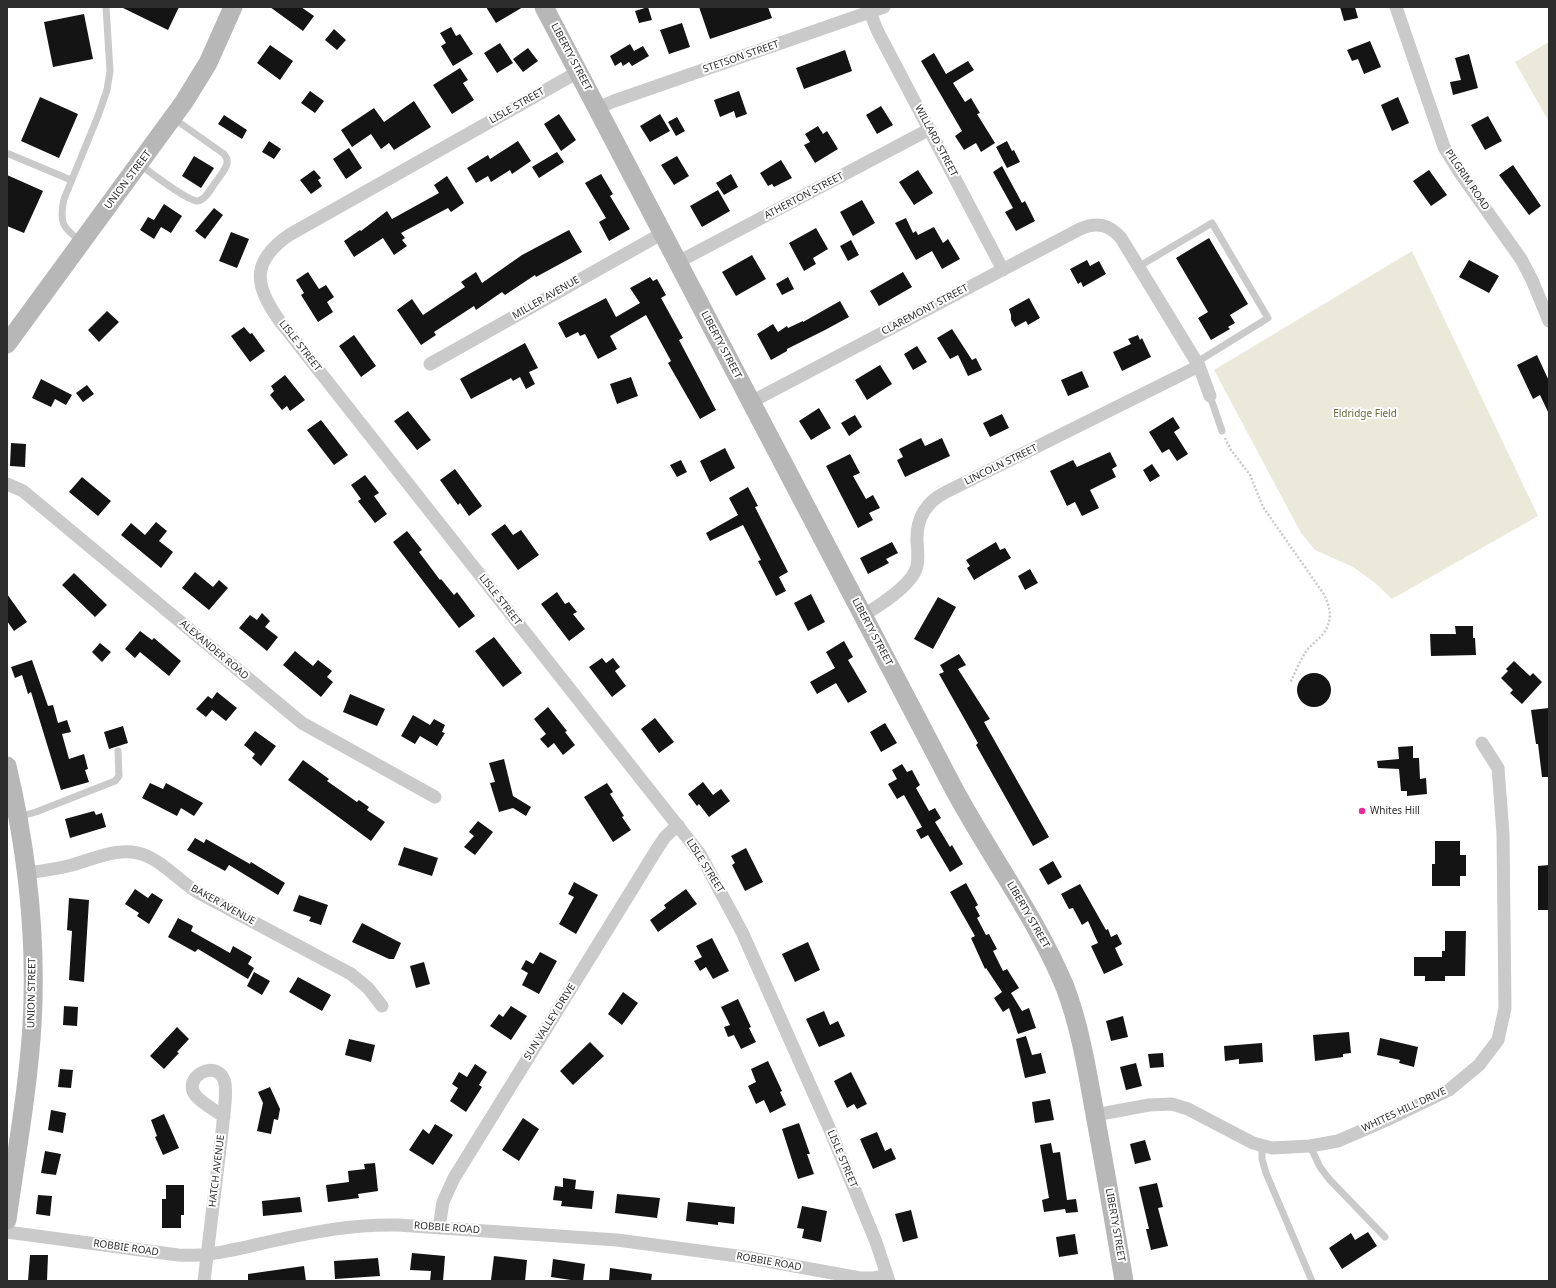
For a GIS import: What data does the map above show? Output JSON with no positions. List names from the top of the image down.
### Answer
{
  "streets": {
    "main road": ["LIBERTY STREET", "UNION STREET"],
    "street": [
      "STETSON STREET",
      "LISLE STREET",
      "WILLARD STREET",
      "PILGRIM ROAD",
      "ATHERTON STREET",
      "MILLER AVENUE",
      "CLAREMONT STREET",
      "LINCOLN STREET",
      "ALEXANDER ROAD",
      "BAKER AVENUE",
      "SUN VALLEY DRIVE",
      "WHITES HILL DRIVE",
      "HATCH AVENUE",
      "ROBBIE ROAD"
    ]
  },
  "crossings": [
    ["LIBERTY STREET", "STETSON STREET"],
    ["LIBERTY STREET", "LISLE STREET"],
    ["LIBERTY STREET", "ATHERTON STREET"],
    ["LIBERTY STREET", "MILLER AVENUE"],
    ["LIBERTY STREET", "CLAREMONT STREET"],
    ["LIBERTY STREET", "LINCOLN STREET"],
    ["LIBERTY STREET", "WHITES HILL DRIVE"],
    ["STETSON STREET", "WILLARD STREET"],
    ["LISLE STREET", "SUN VALLEY DRIVE"],
    ["LISLE STREET", "ROBBIE ROAD"],
    ["WILLARD STREET", "ATHERTON STREET"],
    ["WILLARD STREET", "CLAREMONT STREET"],
    ["UNION STREET", "BAKER AVENUE"],
    ["SUN VALLEY DRIVE", "ROBBIE ROAD"],
    ["HATCH AVENUE", "ROBBIE ROAD"]
  ],
  "parks": ["Eldridge Field"],
  "places": ["Whites Hill"]
}
